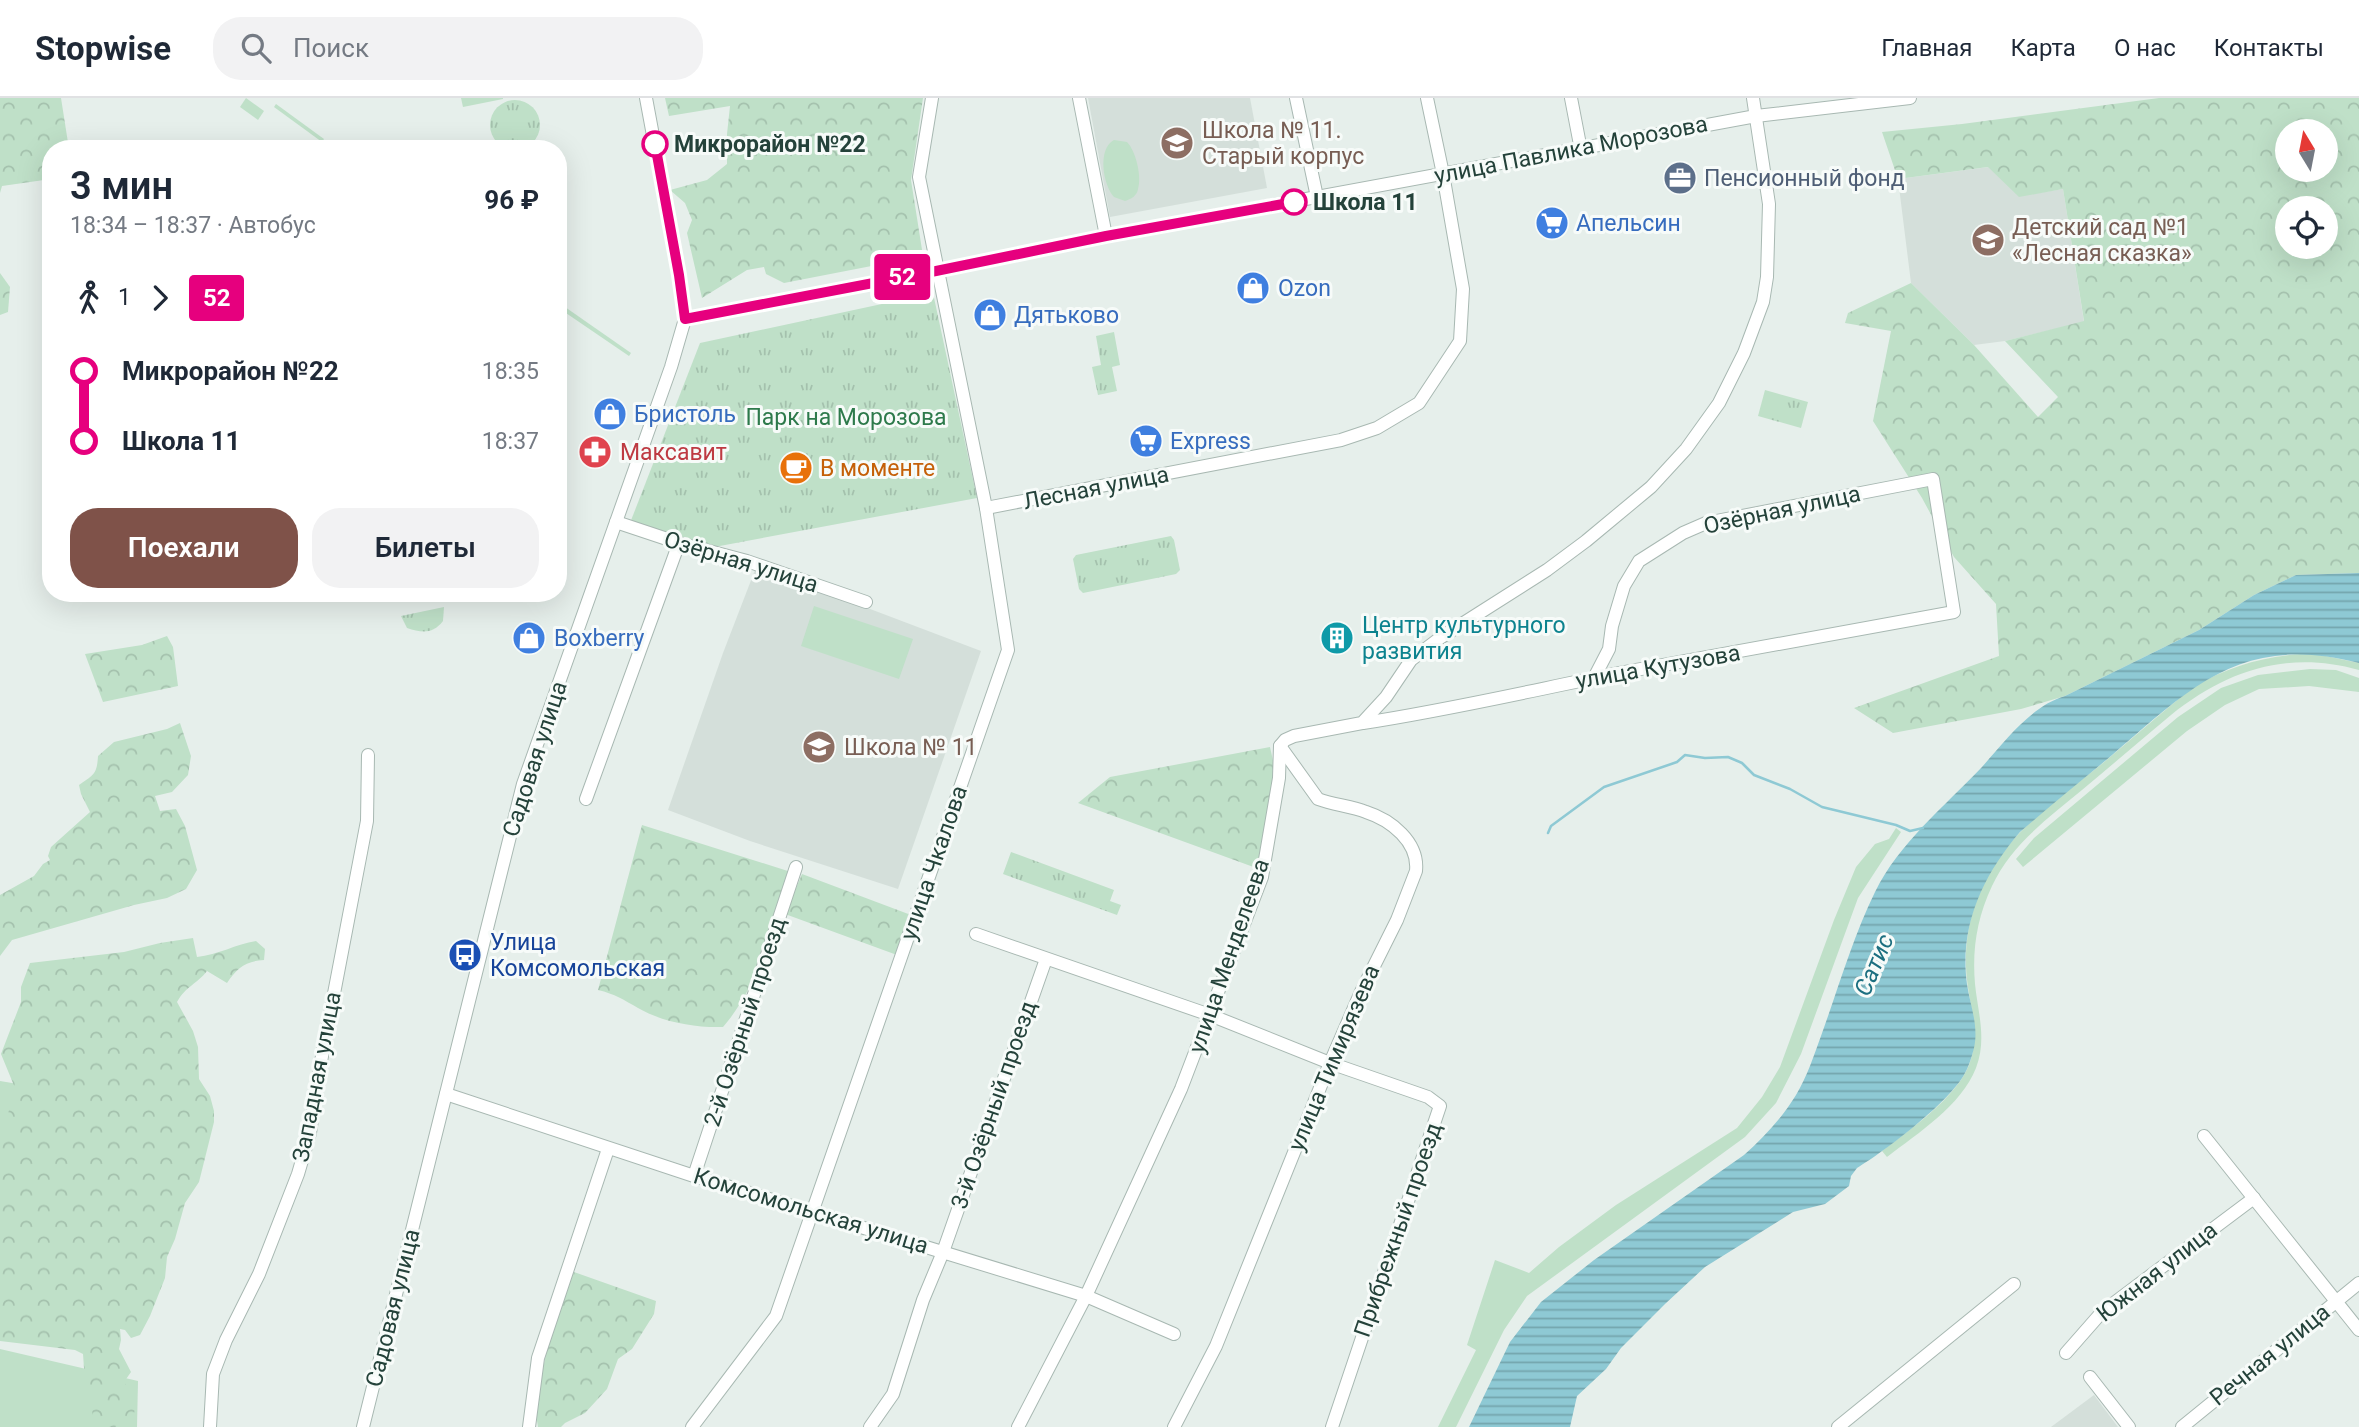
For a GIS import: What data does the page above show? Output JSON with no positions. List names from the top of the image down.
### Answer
{
  "streets": {
    "street": [
      "улица Павлика Морозова",
      "Лесная улица",
      "Озёрная улица",
      "улица Кутузова",
      "Садовая улица",
      "улица Чкалова",
      "улица Менделеева",
      "2-й Озёрный проезд",
      "улица Тимирязева",
      "Западная улица",
      "3-й Озёрный проезд",
      "Комсомольская улица",
      "Прибрежный проезд",
      "Южная улица",
      "Речная улица"
    ]
  },
  "crossings": [
    ["улица Павлика Морозова", "Лесная улица"],
    ["улица Павлика Морозова", "Садовая улица"],
    ["улица Павлика Морозова", "улица Чкалова"],
    ["Лесная улица", "улица Чкалова"],
    ["Озёрная улица", "улица Кутузова"],
    ["Озёрная улица", "Садовая улица"],
    ["Садовая улица", "Комсомольская улица"],
    ["улица Чкалова", "Комсомольская улица"],
    ["улица Менделеева", "улица Тимирязева"],
    ["улица Менделеева", "Комсомольская улица"],
    ["2-й Озёрный проезд", "Комсомольская улица"],
    ["улица Тимирязева", "Прибрежный проезд"],
    ["3-й Озёрный проезд", "Комсомольская улица"]
  ],
  "water": ["Сатис"],
  "parks": ["Парк на Морозова"],
  "places": {
    "school or university": ["Школа № 11. Старый корпус", "Детский сад №1 «Лесная сказка»", "Школа № 11"],
    "other": ["Микрорайон №22", "Школа 11"],
    "office": ["Пенсионный фонд"],
    "supermarket": ["Апельсин", "Express"],
    "shop": [
      "Ozon",
      "Дятьково",
      "Бристоль",
      "Boxberry"
    ],
    "pharmacy": ["Максавит"],
    "cafe": ["В моменте"],
    "building": ["Центр культурного развития"],
    "bus stop": ["Улица Комсомольская"]
  },
  "lines": ["bus line 52"],
  "north": "top",
  "page": {
    "header": "Stopwise",
    "search": "Поиск",
    "nav": [
      "Главная",
      "Карта",
      "О нас",
      "Контакты"
    ],
    "on_map": "52",
    "heading": ["3 мин", "18:34 – 18:37 · Автобус", "96 ₽"],
    "legs": ["1", "52"],
    "list": [
      {
        "name": "Микрорайон №22",
        "value": "18:35"
      },
      {
        "name": "Школа 11",
        "value": "18:37"
      }
    ],
    "buttons": ["Поехали", "Билеты"]
  }
}
